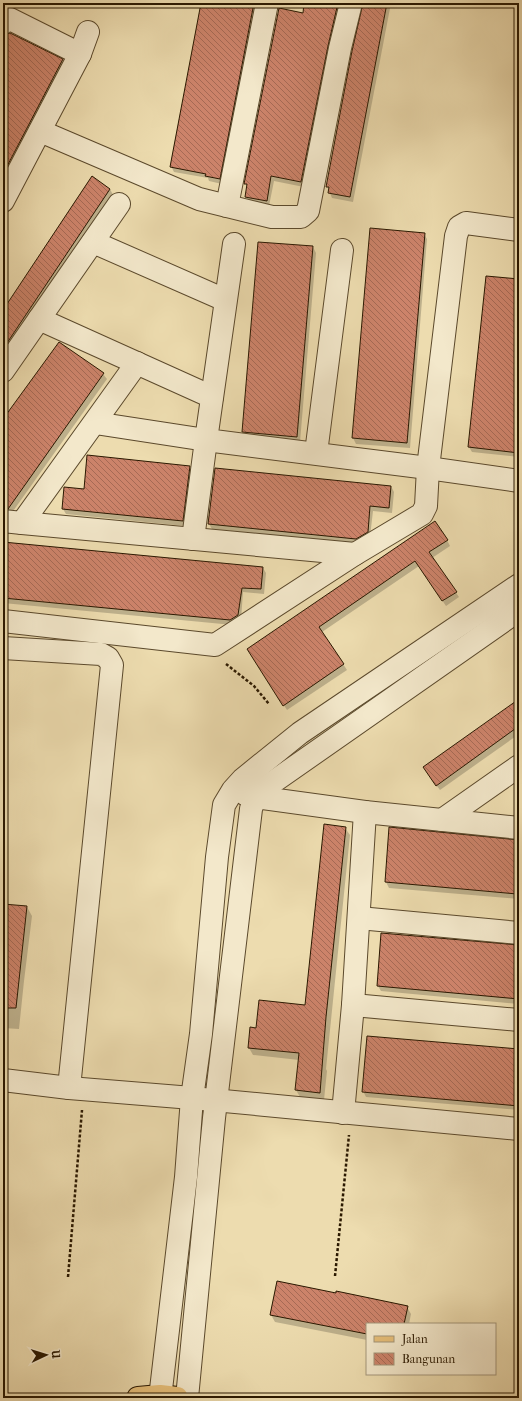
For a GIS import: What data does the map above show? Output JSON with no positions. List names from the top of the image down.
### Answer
{
  "legend": ["Jalan", "Bangunan"],
  "north": "right"
}
